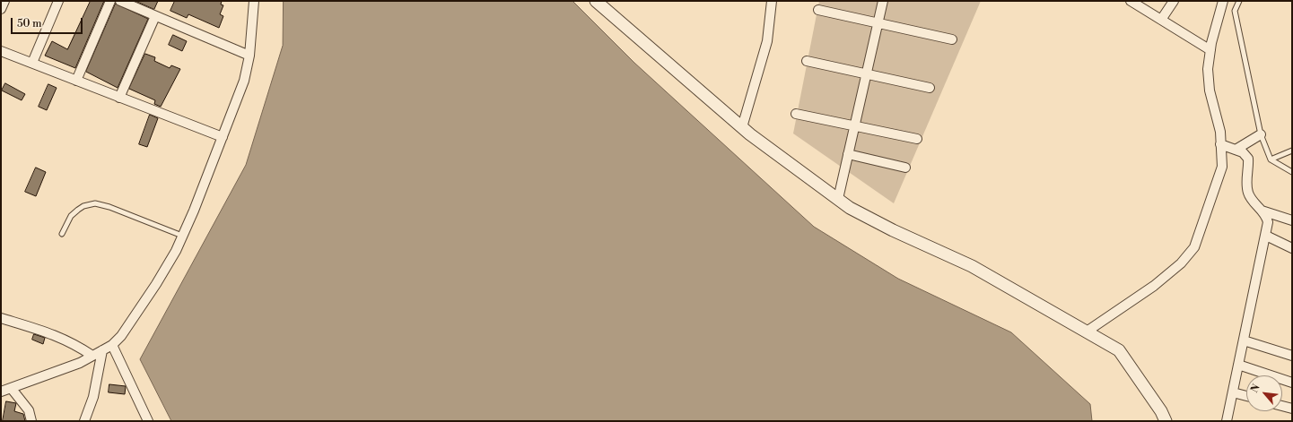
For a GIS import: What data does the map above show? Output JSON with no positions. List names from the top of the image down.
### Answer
{
  "scale_bar": "50 m",
  "north": "top left"
}
